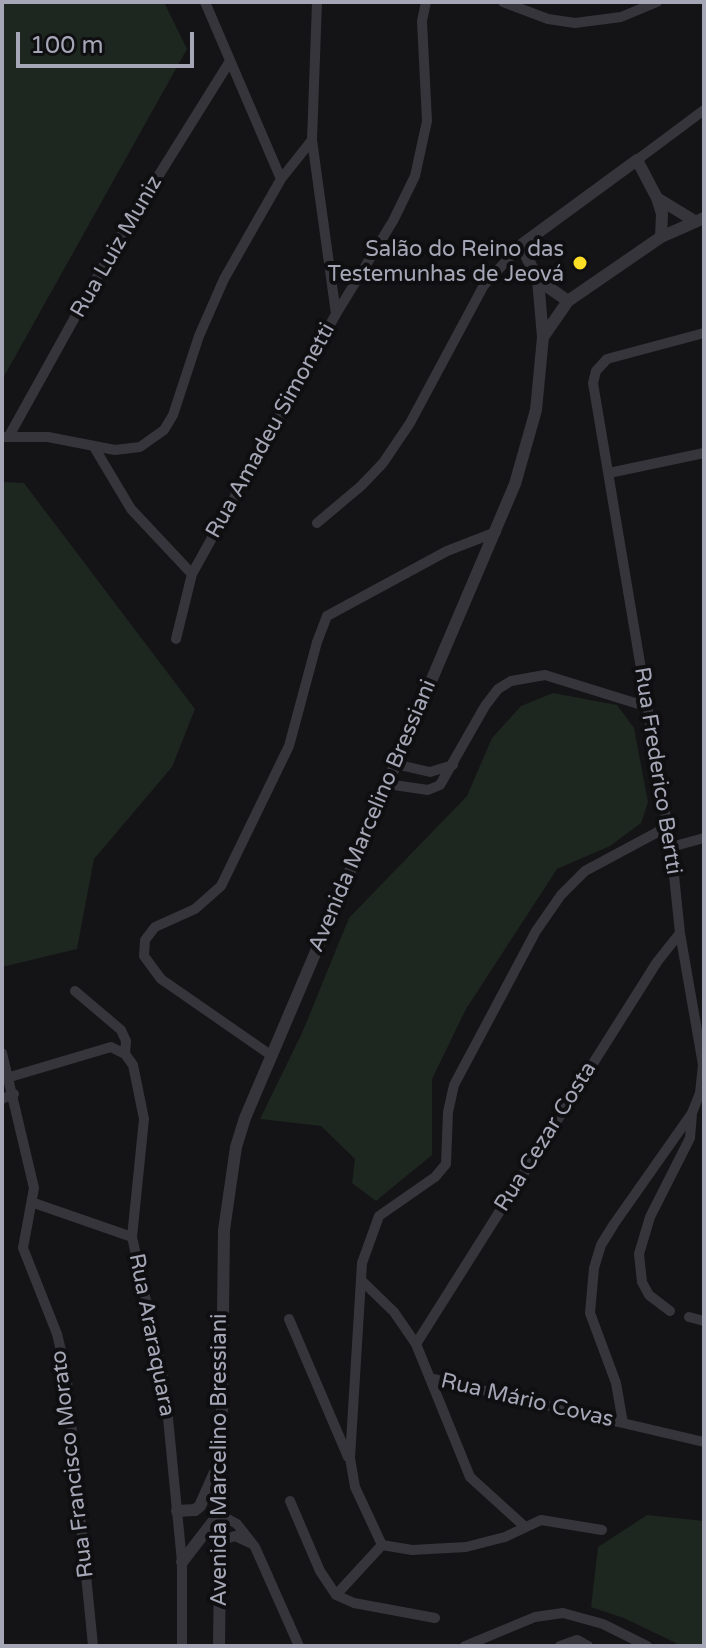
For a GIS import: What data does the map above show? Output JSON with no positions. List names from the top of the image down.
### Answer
{
  "streets": {
    "street": [
      "Rua Luiz Muniz",
      "Rua Amadeu Simonetti",
      "Rua Frederico Bertti",
      "Avenida Marcelino Bressiani",
      "Rua Cezar Costa",
      "Rua Araraquara",
      "Rua Mário Covas",
      "Rua Francisco Morato"
    ]
  },
  "crossings": [
    ["Rua Frederico Bertti", "Rua Cezar Costa"],
    ["Rua Frederico Bertti", "Rua Mário Covas"]
  ],
  "places": ["Salão do Reino das Testemunhas de Jeová"],
  "scale_bar": "100 m"
}
